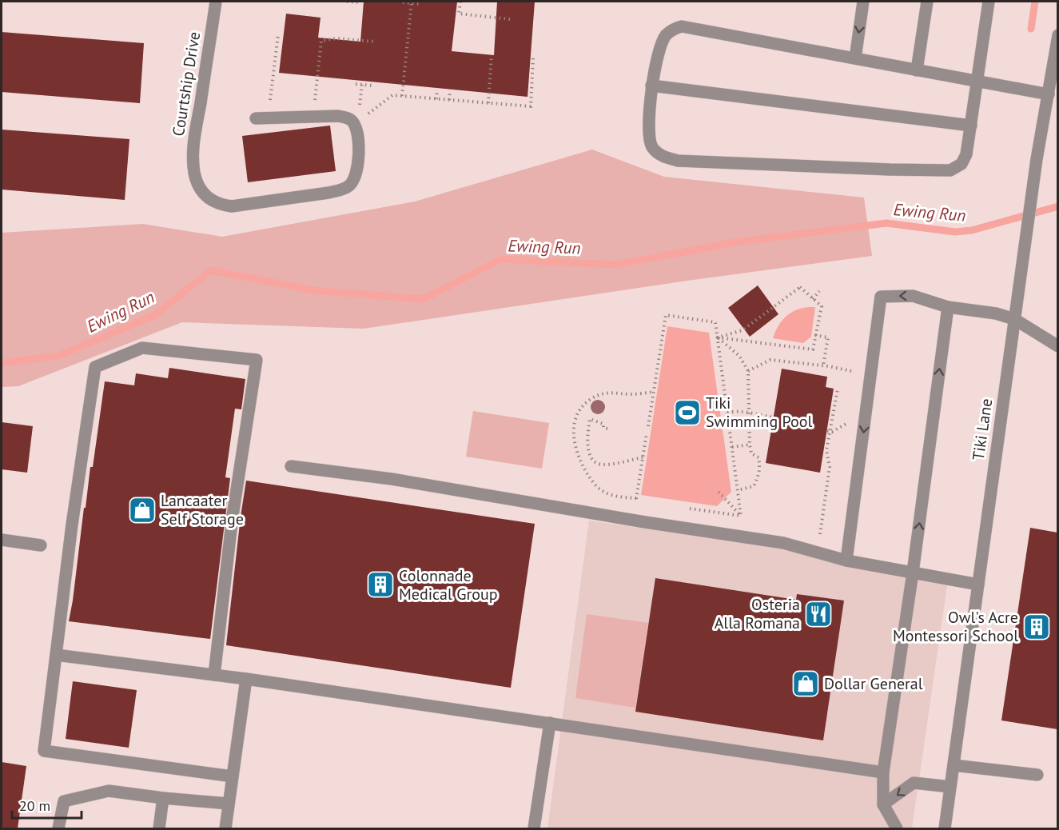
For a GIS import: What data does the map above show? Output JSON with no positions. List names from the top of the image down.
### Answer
{
  "streets": {
    "street": ["Courtship Drive", "Tiki Lane"]
  },
  "water": ["Ewing Run"],
  "places": {
    "sports": ["Tiki Swimming Pool"],
    "shop": ["Lancaater Self Storage", "Dollar General"],
    "building": ["Colonnade Medical Group", "Owl's Acre Montessori School"],
    "restaurant": ["Osteria Alla Romana"]
  },
  "scale_bar": "20 m"
}
